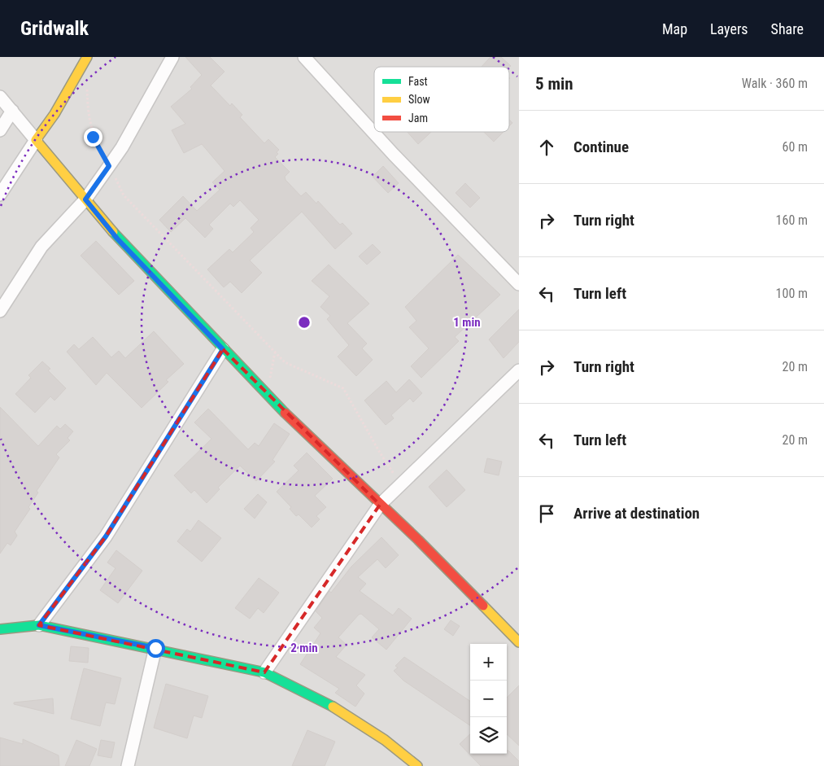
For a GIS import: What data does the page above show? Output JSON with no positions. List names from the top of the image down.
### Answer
{
  "legend": ["Fast", "Slow", "Jam"],
  "page": {
    "header": "Gridwalk",
    "nav": ["Map", "Layers", "Share"],
    "heading": ["5 min", "Walk · 360 m"],
    "list": [
      ["Continue", "60 m"],
      ["Turn right", "160 m"],
      ["Turn left", "100 m"],
      ["Turn right", "20 m"],
      ["Turn left", "20 m"],
      "Arrive at destination"
    ],
    "map_buttons": ["+", "−"]
  },
  "rings": ["1 min", "2 min"]
}
